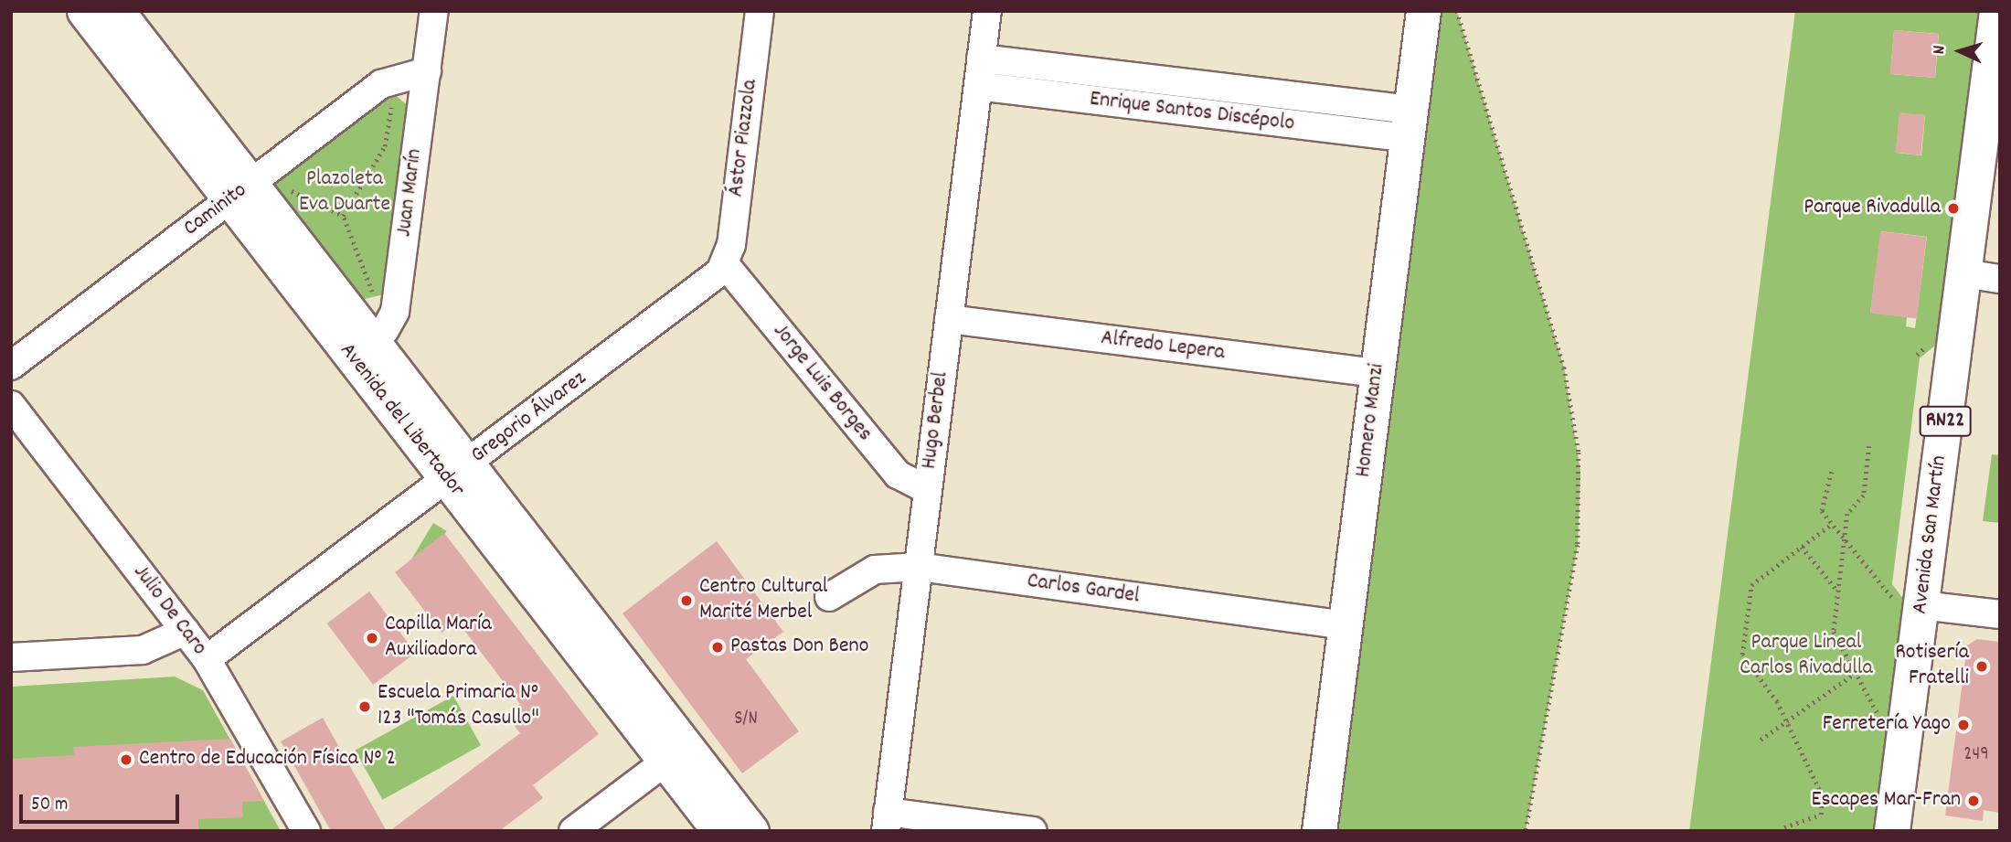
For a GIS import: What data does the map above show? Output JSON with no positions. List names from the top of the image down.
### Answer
{
  "streets": {
    "highway": ["RN22", "Avenida San Martín"],
    "main road": ["Avenida del Libertador", "Homero Manzi"],
    "street": [
      "Enrique Santos Discépolo",
      "Ástor Piazzola",
      "Juan Marín",
      "Caminito",
      "Alfredo Lepera",
      "Jorge Luis Borges",
      "Gregorio Álvarez",
      "Hugo Berbel",
      "Carlos Gardel",
      "Julio De Caro"
    ]
  },
  "crossings": [
    ["Enrique Santos Discépolo", "Hugo Berbel"],
    ["Enrique Santos Discépolo", "Homero Manzi"],
    ["Ástor Piazzola", "Jorge Luis Borges"],
    ["Ástor Piazzola", "Gregorio Álvarez"],
    ["Juan Marín", "Caminito"],
    ["Juan Marín", "Avenida del Libertador"],
    ["Caminito", "Avenida del Libertador"],
    ["Alfredo Lepera", "Hugo Berbel"],
    ["Alfredo Lepera", "Homero Manzi"],
    ["Jorge Luis Borges", "Gregorio Álvarez"],
    ["Jorge Luis Borges", "Hugo Berbel"],
    ["Gregorio Álvarez", "Avenida del Libertador"],
    ["Gregorio Álvarez", "Julio De Caro"],
    ["Hugo Berbel", "Carlos Gardel"],
    ["Homero Manzi", "Carlos Gardel"]
  ],
  "parks": ["Plazoleta Eva Duarte", "Parque Lineal Carlos Rivadulla"],
  "places": [
    "Parque Rivadulla",
    "Centro Cultural Marité Merbel",
    "Capilla María Auxiliadora",
    "Pastas Don Beno",
    "Rotisería Fratelli",
    "Escuela Primaria N° 123 \"Tomás Casullo\"",
    "Ferretería Yago",
    "Centro de Educación Física N° 2",
    "Escapes Mar-Fran"
  ],
  "house_numbers": ["S/N", "249"],
  "scale_bar": "50 m",
  "north": "left"
}
